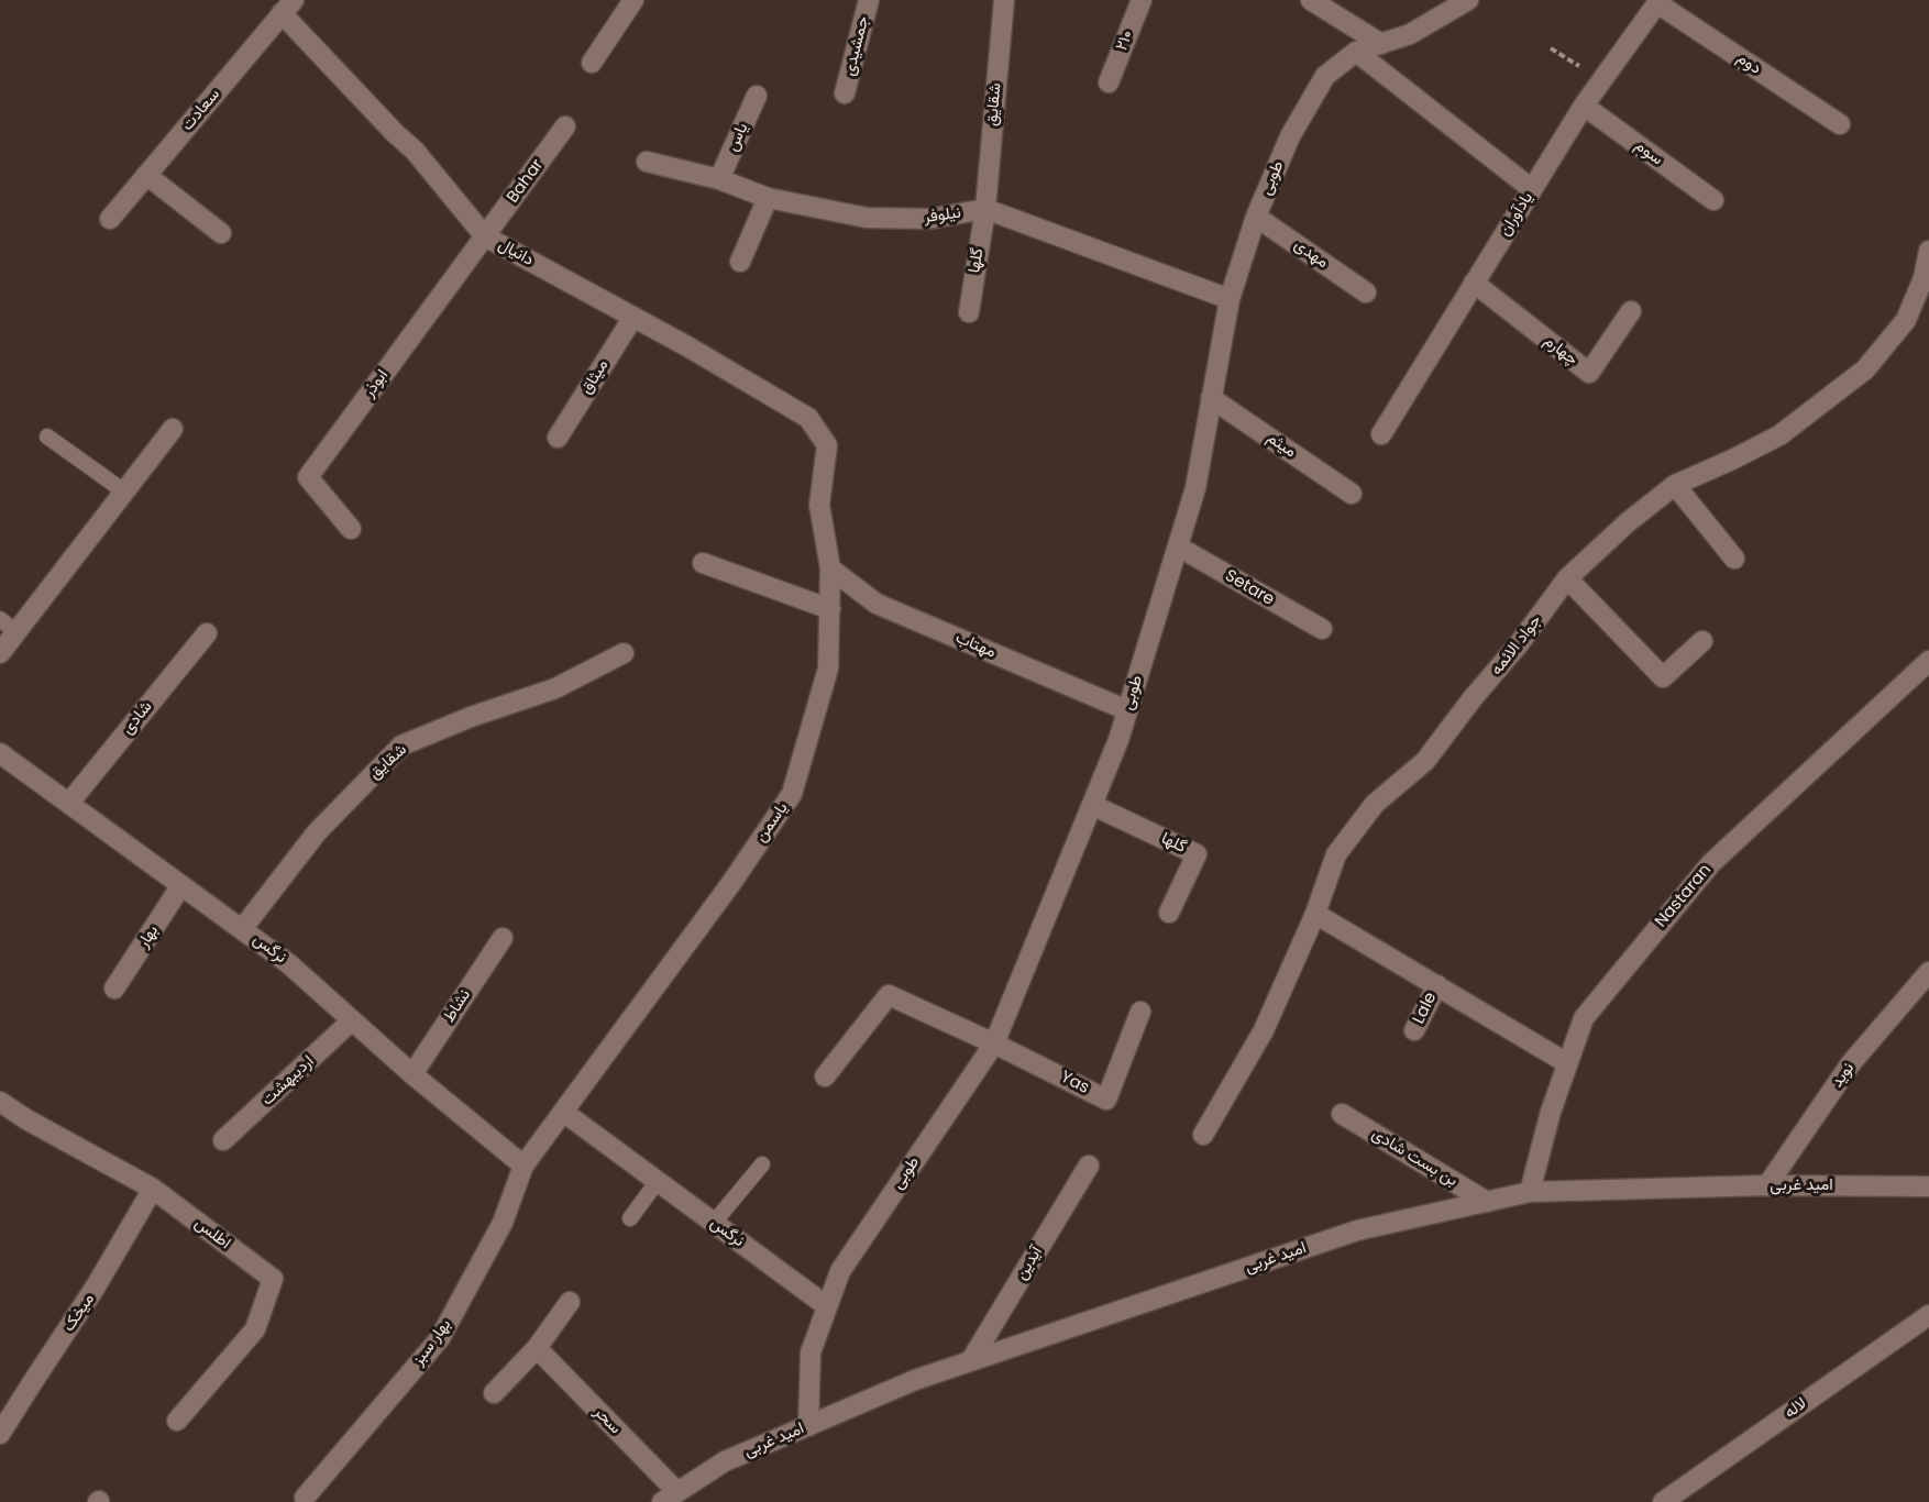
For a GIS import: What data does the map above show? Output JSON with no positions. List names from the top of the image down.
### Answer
{
  "streets": {
    "street": [
      "۲۱۰",
      "جمشیدی",
      "دوم",
      "شقایق",
      "سعادت",
      "یاس",
      "سوم",
      "طوبی",
      "Bahar",
      "یادآوران",
      "نیلوفر",
      "دانیال",
      "مهدی",
      "گلها",
      "چهارم",
      "میثاق",
      "ابوذر",
      "میثم",
      "Setare",
      "مهتاب",
      "جواد الائمه",
      "شادی",
      "یاسمن",
      "Nastaran",
      "بهار",
      "نرگس",
      "نشاط",
      "Lale",
      "نوید",
      "اردیبهشت",
      "Yas",
      "بن بست شادی",
      "امید غربی",
      "اطلس",
      "آیدین",
      "میخک",
      "بهار سبز",
      "لاله",
      "سحر"
    ]
  },
  "crossings": [
    ["دوم", "یادآوران"],
    ["شقایق", "نیلوفر"],
    ["شقایق", "گلها"],
    ["شقایق", "نرگس"],
    ["سعادت", "دانیال"],
    ["یاس", "نیلوفر"],
    ["سوم", "یادآوران"],
    ["طوبی", "نیلوفر"],
    ["طوبی", "مهدی"],
    ["طوبی", "گلها"],
    ["طوبی", "میثم"],
    ["طوبی", "Setare"],
    ["طوبی", "مهتاب"],
    ["طوبی", "نرگس"],
    ["طوبی", "Yas"],
    ["طوبی", "امید غربی"],
    ["Bahar", "دانیال"],
    ["Bahar", "ابوذر"],
    ["یادآوران", "چهارم"],
    ["نیلوفر", "گلها"],
    ["دانیال", "میثاق"],
    ["دانیال", "ابوذر"],
    ["دانیال", "یاسمن"],
    ["مهتاب", "یاسمن"],
    ["شادی", "نرگس"],
    ["یاسمن", "نرگس"],
    ["یاسمن", "بهار سبز"],
    ["Nastaran", "امید غربی"],
    ["بهار", "نرگس"],
    ["نرگس", "نشاط"],
    ["نرگس", "اردیبهشت"],
    ["نرگس", "بهار سبز"],
    ["نوید", "امید غربی"],
    ["بن بست شادی", "امید غربی"],
    ["امید غربی", "آیدین"],
    ["امید غربی", "سحر"],
    ["اطلس", "میخک"]
  ]
}
